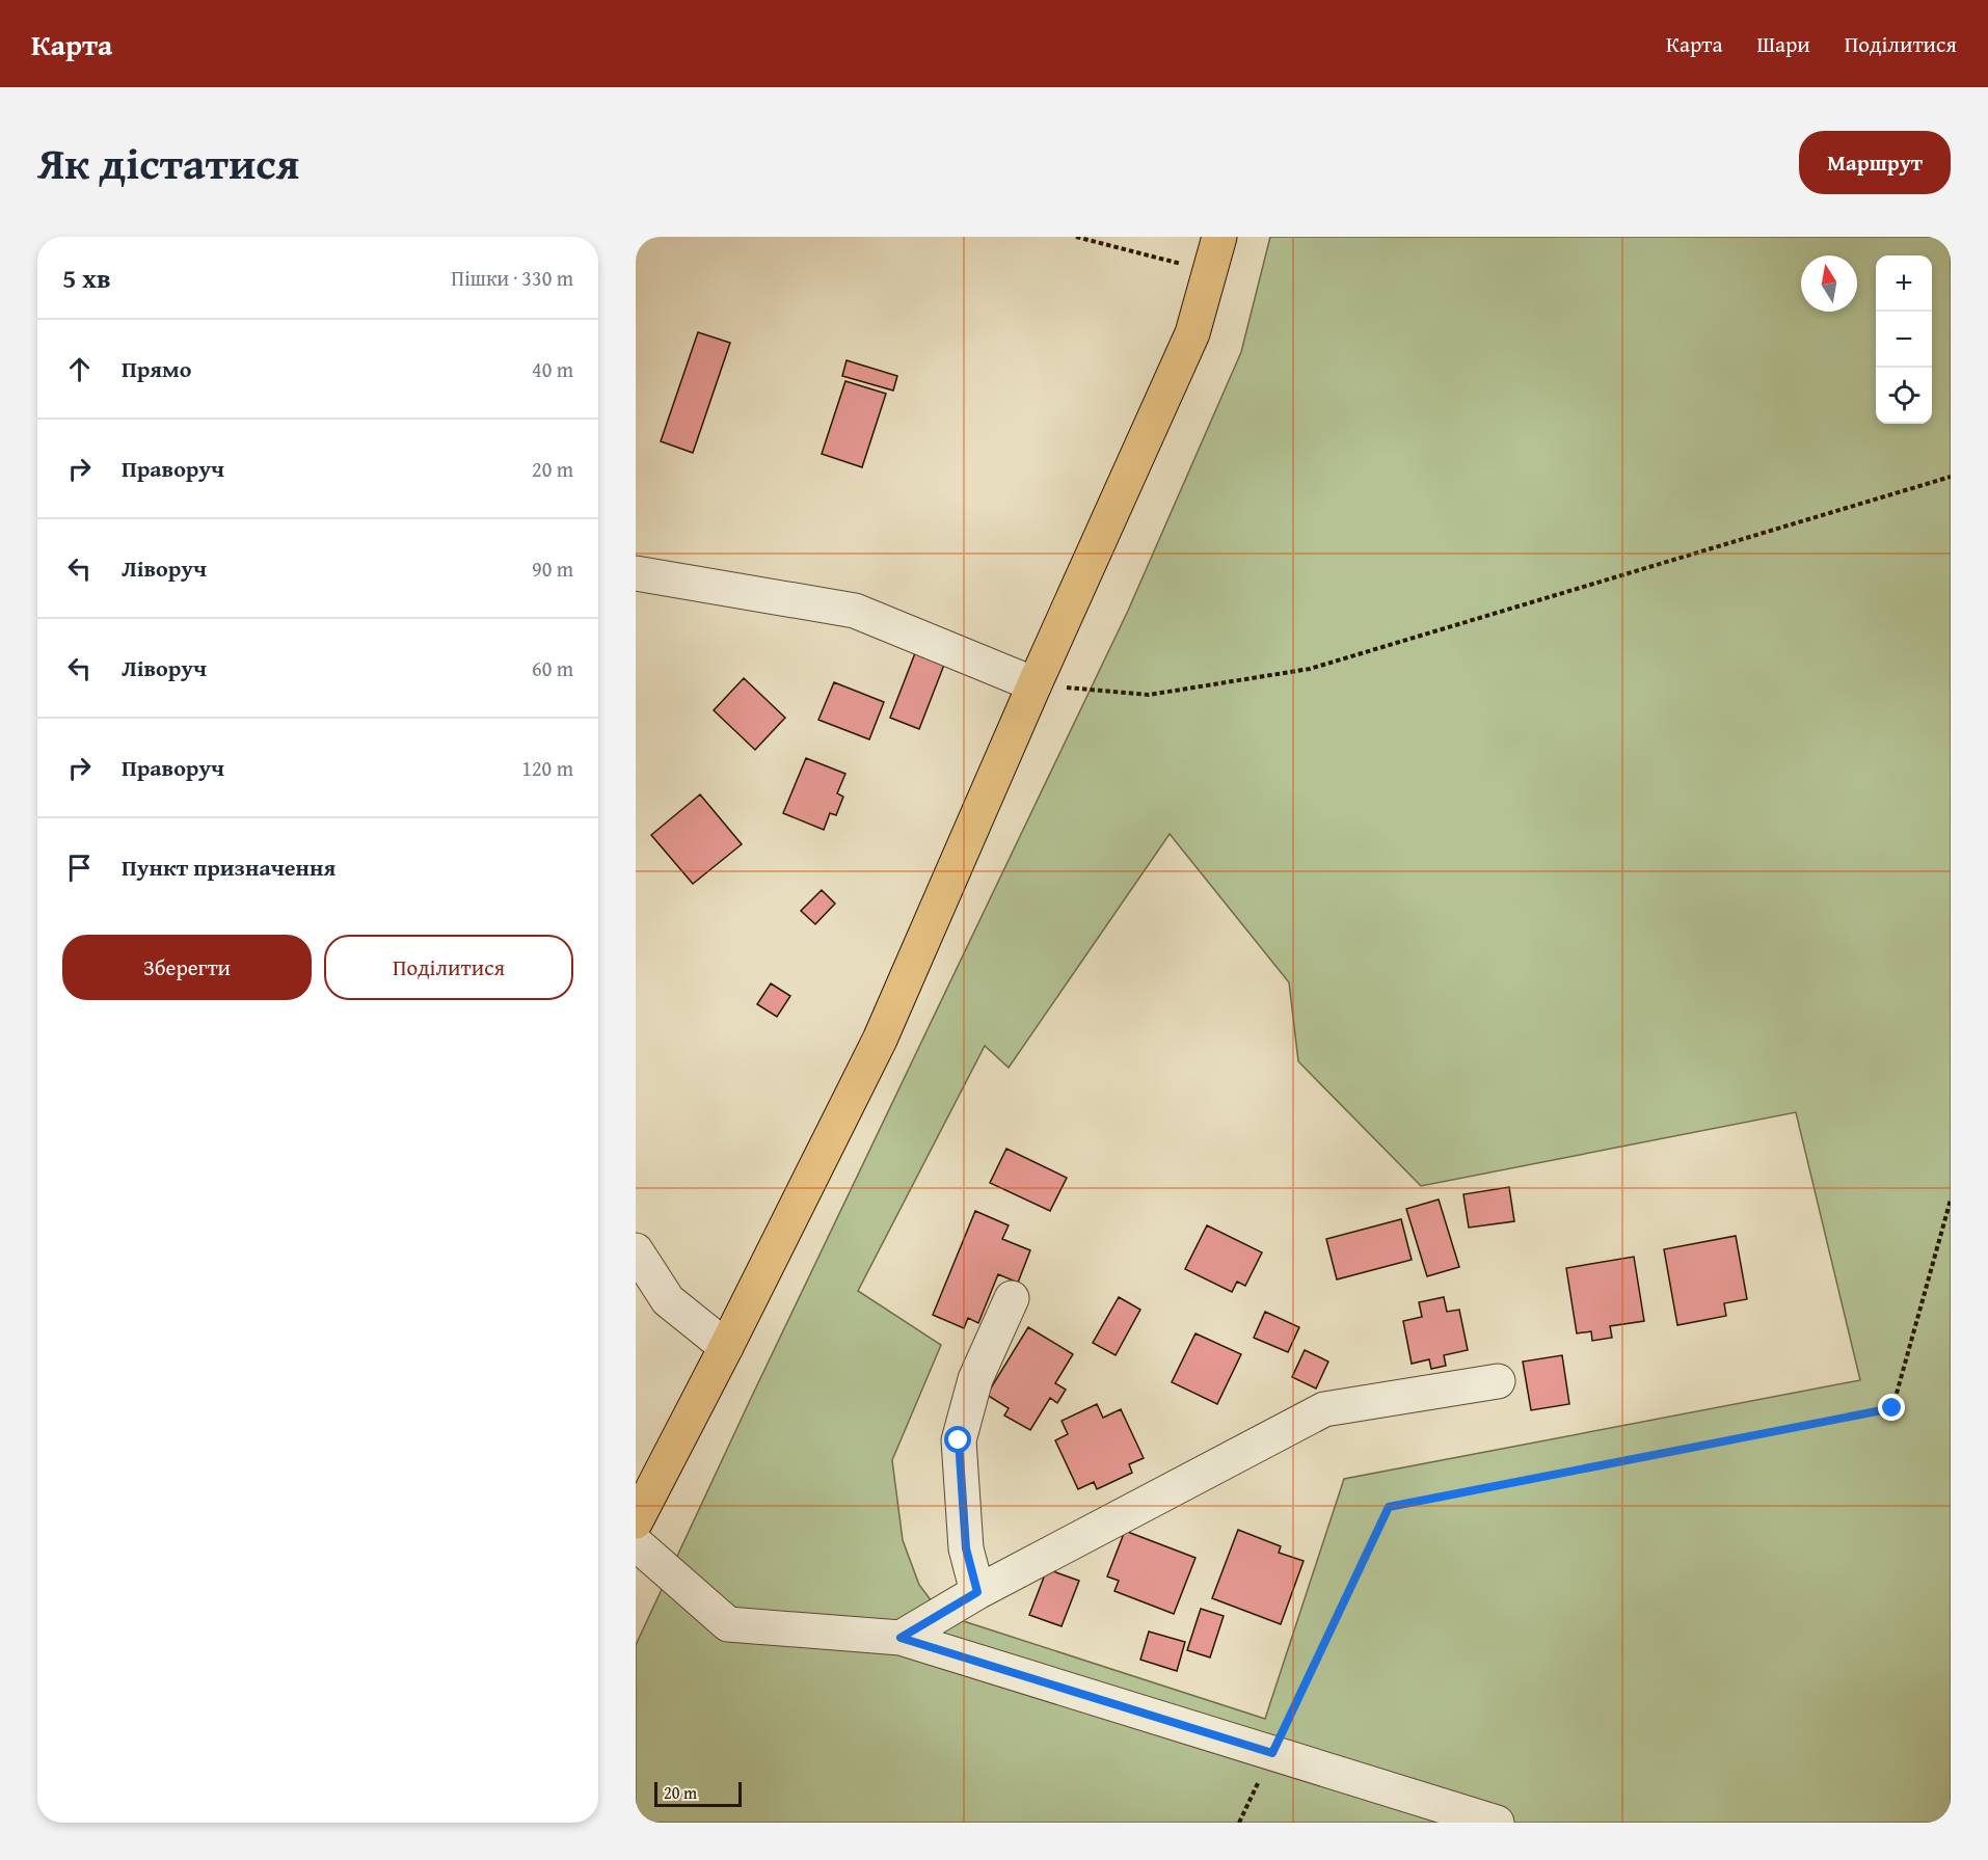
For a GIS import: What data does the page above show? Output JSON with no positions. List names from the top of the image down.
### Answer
{
  "scale_bar": "20 m",
  "north": "top",
  "page": {
    "header": "Карта",
    "nav": ["Карта", "Шари", "Поділитися"],
    "title": "Як дістатися",
    "buttons": [
      "Маршрут",
      ["Зберегти", "Поділитися"]
    ],
    "heading": ["5 хв", "Пішки · 330 m"],
    "map_buttons": ["+", "−"],
    "list": [
      ["Прямо", "40 m"],
      ["Праворуч", "20 m"],
      ["Ліворуч", "90 m"],
      ["Ліворуч", "60 m"],
      ["Праворуч", "120 m"],
      "Пункт призначення"
    ],
    "scale": "20 m"
  }
}
